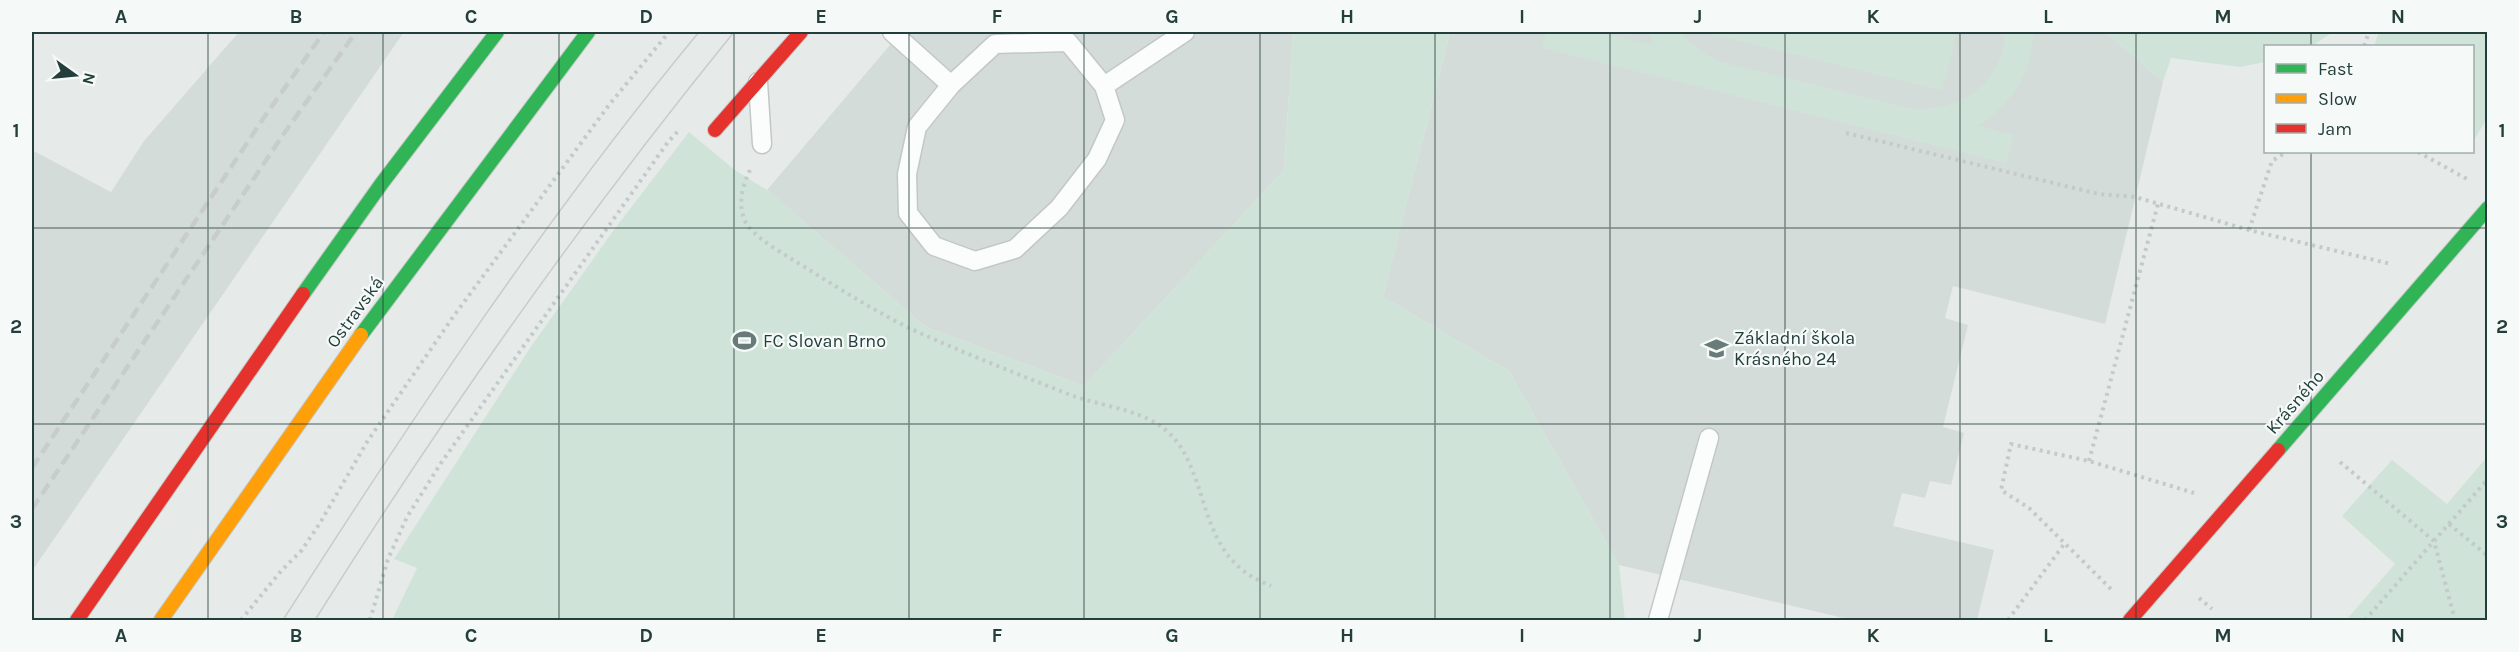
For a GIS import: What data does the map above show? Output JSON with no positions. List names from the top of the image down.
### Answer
{
  "streets": {
    "main road": ["Ostravská", "Krásného"]
  },
  "places": {
    "sports": ["FC Slovan Brno"],
    "school or university": ["Základní škola Krásného 24"]
  },
  "legend": ["Fast", "Slow", "Jam"],
  "north": "right",
  "grid": {
    "columns": [
      "A",
      "B",
      "C",
      "D",
      "E",
      "F",
      "G",
      "H",
      "I",
      "J",
      "K",
      "L",
      "M",
      "N"
    ],
    "rows": ["1", "2", "3"]
  }
}
